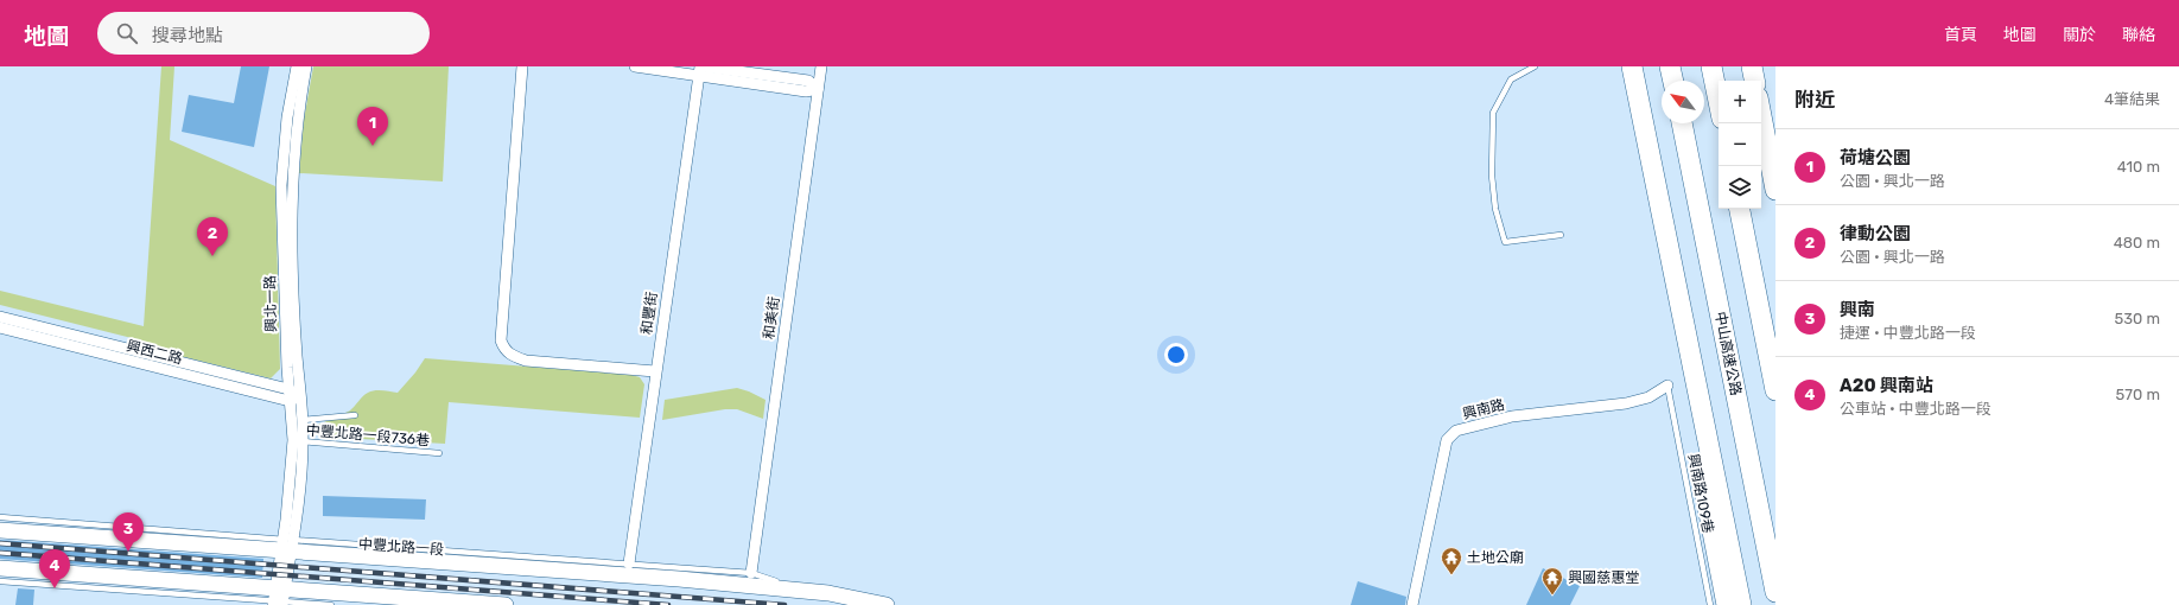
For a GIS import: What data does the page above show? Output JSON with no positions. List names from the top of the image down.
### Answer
{
  "streets": {
    "highway": ["中山高速公路"],
    "main road": ["中豐北路一段"],
    "street": [
      "興北一路",
      "和豐街",
      "和美街",
      "興西二路",
      "興南路"
    ],
    "lane": ["中豐北路一段736巷", "興南路109巷"]
  },
  "crossings": [
    ["興北一路", "興西二路"],
    ["興北一路", "中豐北路一段736巷"],
    ["興北一路", "中豐北路一段"],
    ["和豐街", "中豐北路一段"],
    ["和美街", "中豐北路一段"],
    ["興南路", "興南路109巷"]
  ],
  "places": {
    "temple": ["土地公廟", "興國慈惠堂"]
  },
  "north": "top left",
  "page": {
    "header": "地圖",
    "search": "搜尋地點",
    "nav": [
      "首頁",
      "地圖",
      "關於",
      "聯絡"
    ],
    "heading": ["附近", "4筆結果"],
    "map_buttons": ["+", "−"],
    "pins": [
      "1",
      "2",
      "3",
      "4"
    ],
    "list": [
      {
        "mark": "1",
        "name": "荷塘公園",
        "note": "公園 · 興北一路",
        "value": "410 m"
      },
      {
        "mark": "2",
        "name": "律動公園",
        "note": "公園 · 興北一路",
        "value": "480 m"
      },
      {
        "mark": "3",
        "name": "興南",
        "note": "捷運 · 中豐北路一段",
        "value": "530 m"
      },
      {
        "mark": "4",
        "name": "A20 興南站",
        "note": "公車站 · 中豐北路一段",
        "value": "570 m"
      }
    ]
  }
}
